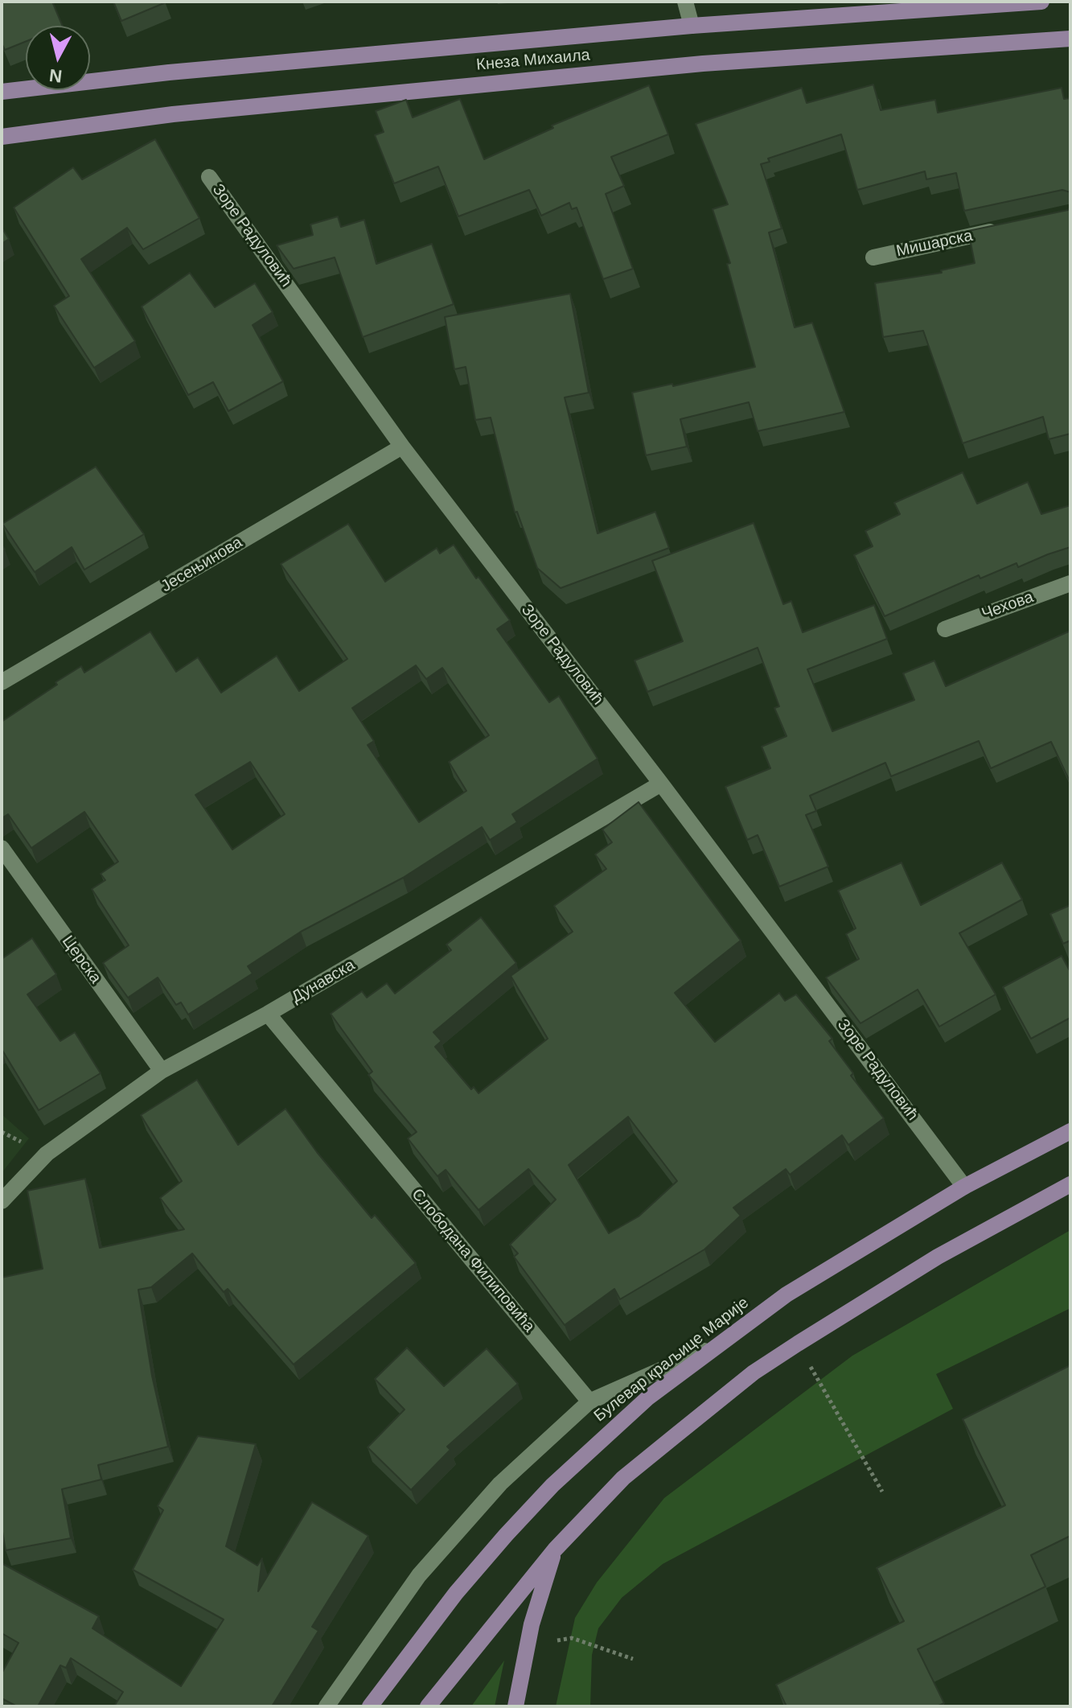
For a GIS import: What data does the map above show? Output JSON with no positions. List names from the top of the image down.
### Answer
{
  "streets": {
    "main road": ["Кнеза Михаила", "Булевар краљице Марије"],
    "street": [
      "Зоре Радуловић",
      "Мишарска",
      "Јесењинова",
      "Чехова",
      "Церска",
      "Дунавска",
      "Слободана Филиповића"
    ]
  },
  "crossings": [
    ["Зоре Радуловић", "Јесењинова"],
    ["Зоре Радуловић", "Дунавска"],
    ["Зоре Радуловић", "Булевар краљице Марије"],
    ["Церска", "Дунавска"],
    ["Дунавска", "Слободана Филиповића"]
  ],
  "north": "bottom"
}
